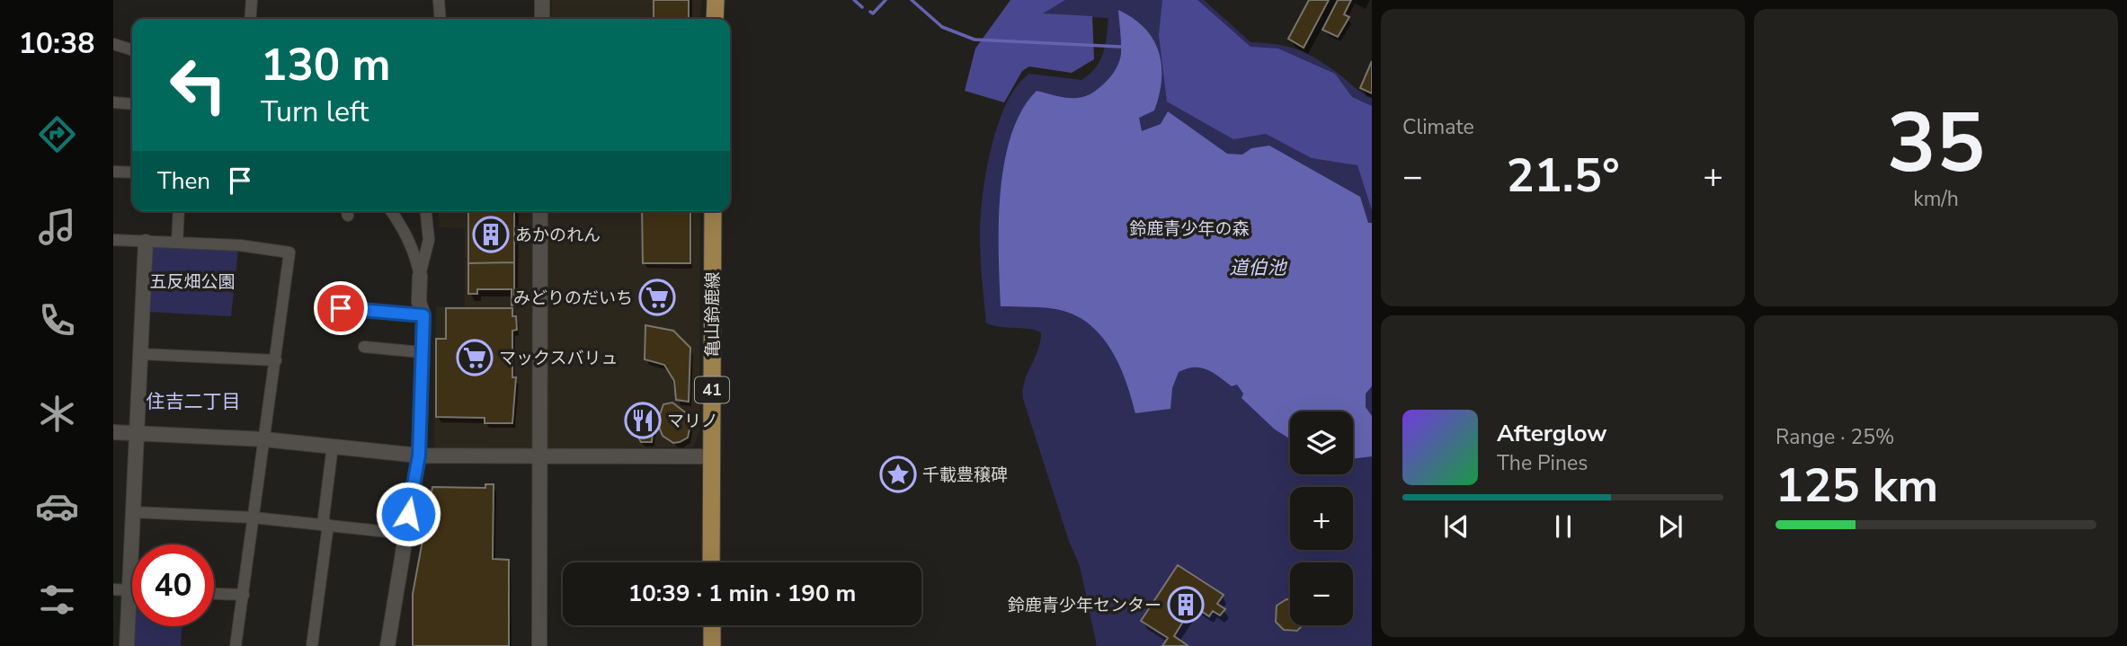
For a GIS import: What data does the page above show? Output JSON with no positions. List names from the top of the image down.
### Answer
{
  "streets": {
    "main road": ["亀山鈴鹿線", "41"]
  },
  "districts": ["住吉二丁目"],
  "water": ["道伯池"],
  "parks": ["鈴鹿青少年の森", "五反畑公園"],
  "places": {
    "building": ["あかのれん", "鈴鹿青少年センター"],
    "supermarket": ["みどりのだいち", "マックスバリュ"],
    "restaurant": ["マリノ"],
    "place": ["千載豊穣碑"]
  },
  "page": {
    "tabs": "10:38",
    "tile": [
      "Climate",
      ["35", "km/h"],
      ["Range · 25%", "125 km"]
    ],
    "turn": ["130 m", "Turn left"],
    "heat": ["−", "21.5°", "+"],
    "then": "Then",
    "song": ["Afterglow", "The Pines"],
    "map_buttons": ["+", "−"],
    "limit": "40",
    "trip": "10:39 · 1 min · 190 m"
  }
}
